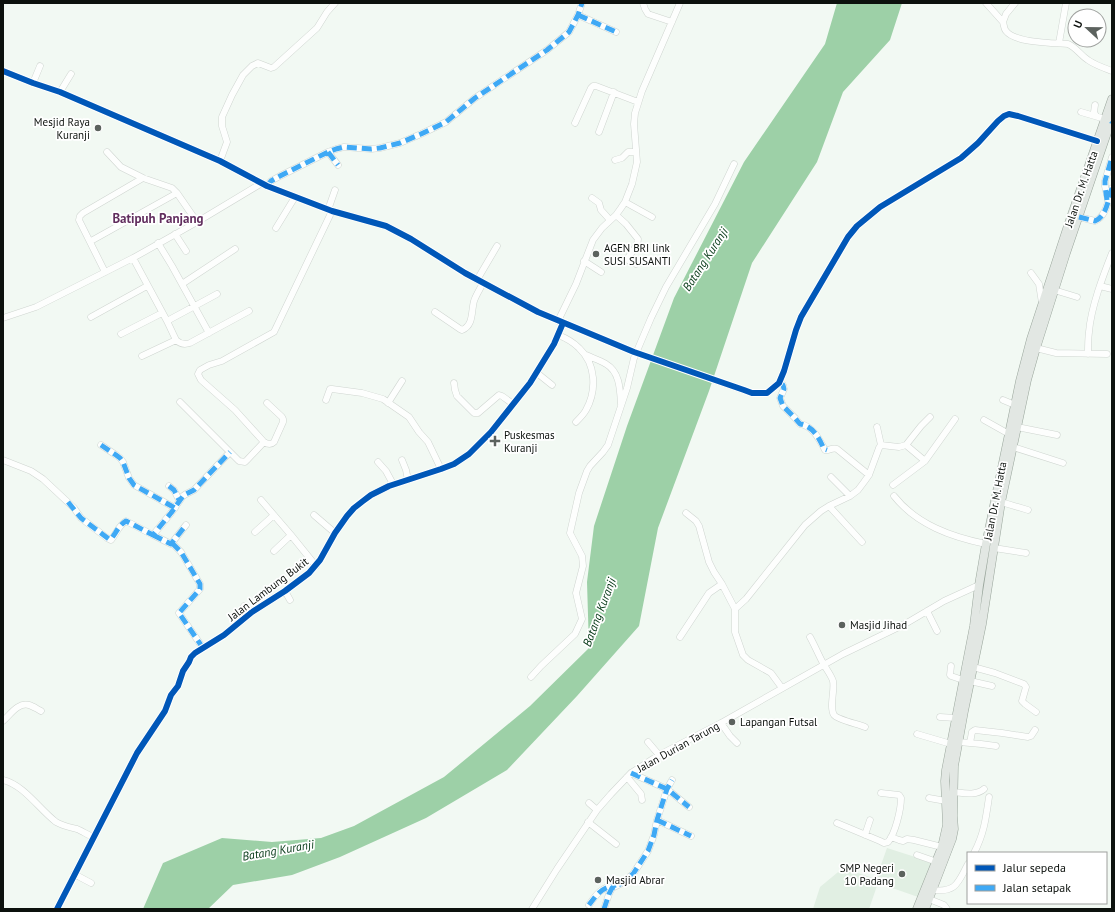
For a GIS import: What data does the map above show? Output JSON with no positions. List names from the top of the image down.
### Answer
{
  "streets": {
    "main road": ["Jalan Dr. M. Hatta"],
    "street": ["Jalan Lambung Bukit", "Jalan Durian Tarung"]
  },
  "crossings": [
    ["Jalan Dr. M. Hatta", "Jalan Durian Tarung"]
  ],
  "districts": ["Batipuh Panjang"],
  "water": ["Batang Kuranji"],
  "places": {
    "other": [
      "Mesjid Raya Kuranji",
      "AGEN BRI link SUSI SUSANTI",
      "Masjid Jihad",
      "Lapangan Futsal",
      "SMP Negeri 10 Padang",
      "Masjid Abrar"
    ],
    "health": ["Puskesmas Kuranji"]
  },
  "legend": ["Jalur sepeda", "Jalan setapak"],
  "north": "left"
}
